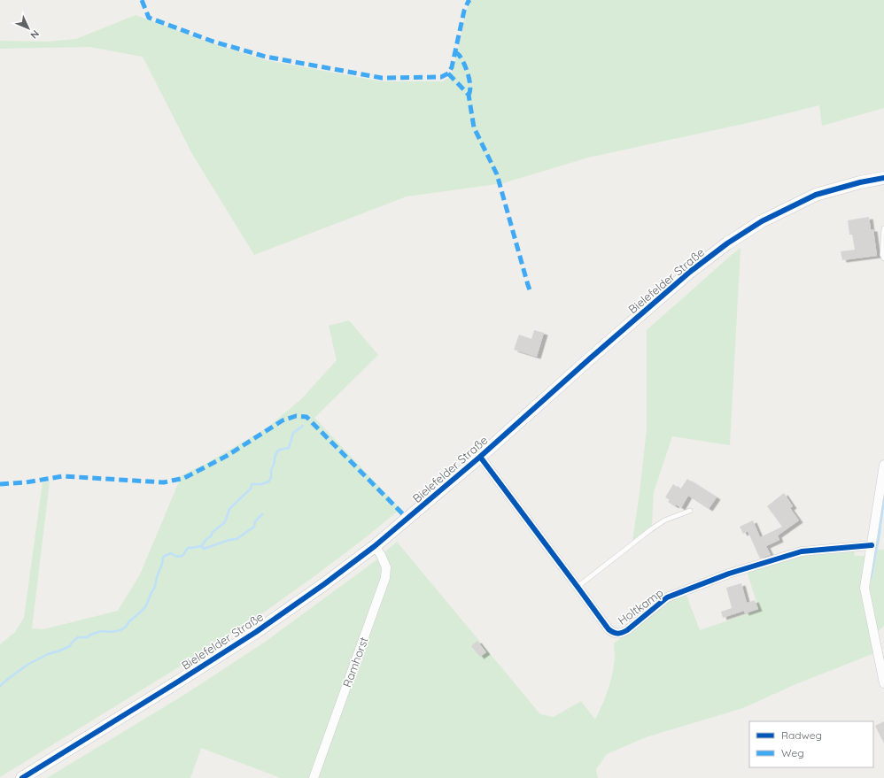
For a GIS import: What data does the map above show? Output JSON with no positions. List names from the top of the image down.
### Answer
{
  "streets": {
    "main road": ["Bielefelder Straße"],
    "street": ["Holtkamp", "Ramhorst"]
  },
  "crossings": [
    ["Bielefelder Straße", "Holtkamp"],
    ["Bielefelder Straße", "Ramhorst"]
  ],
  "legend": ["Radweg", "Weg"],
  "north": "bottom right"
}
